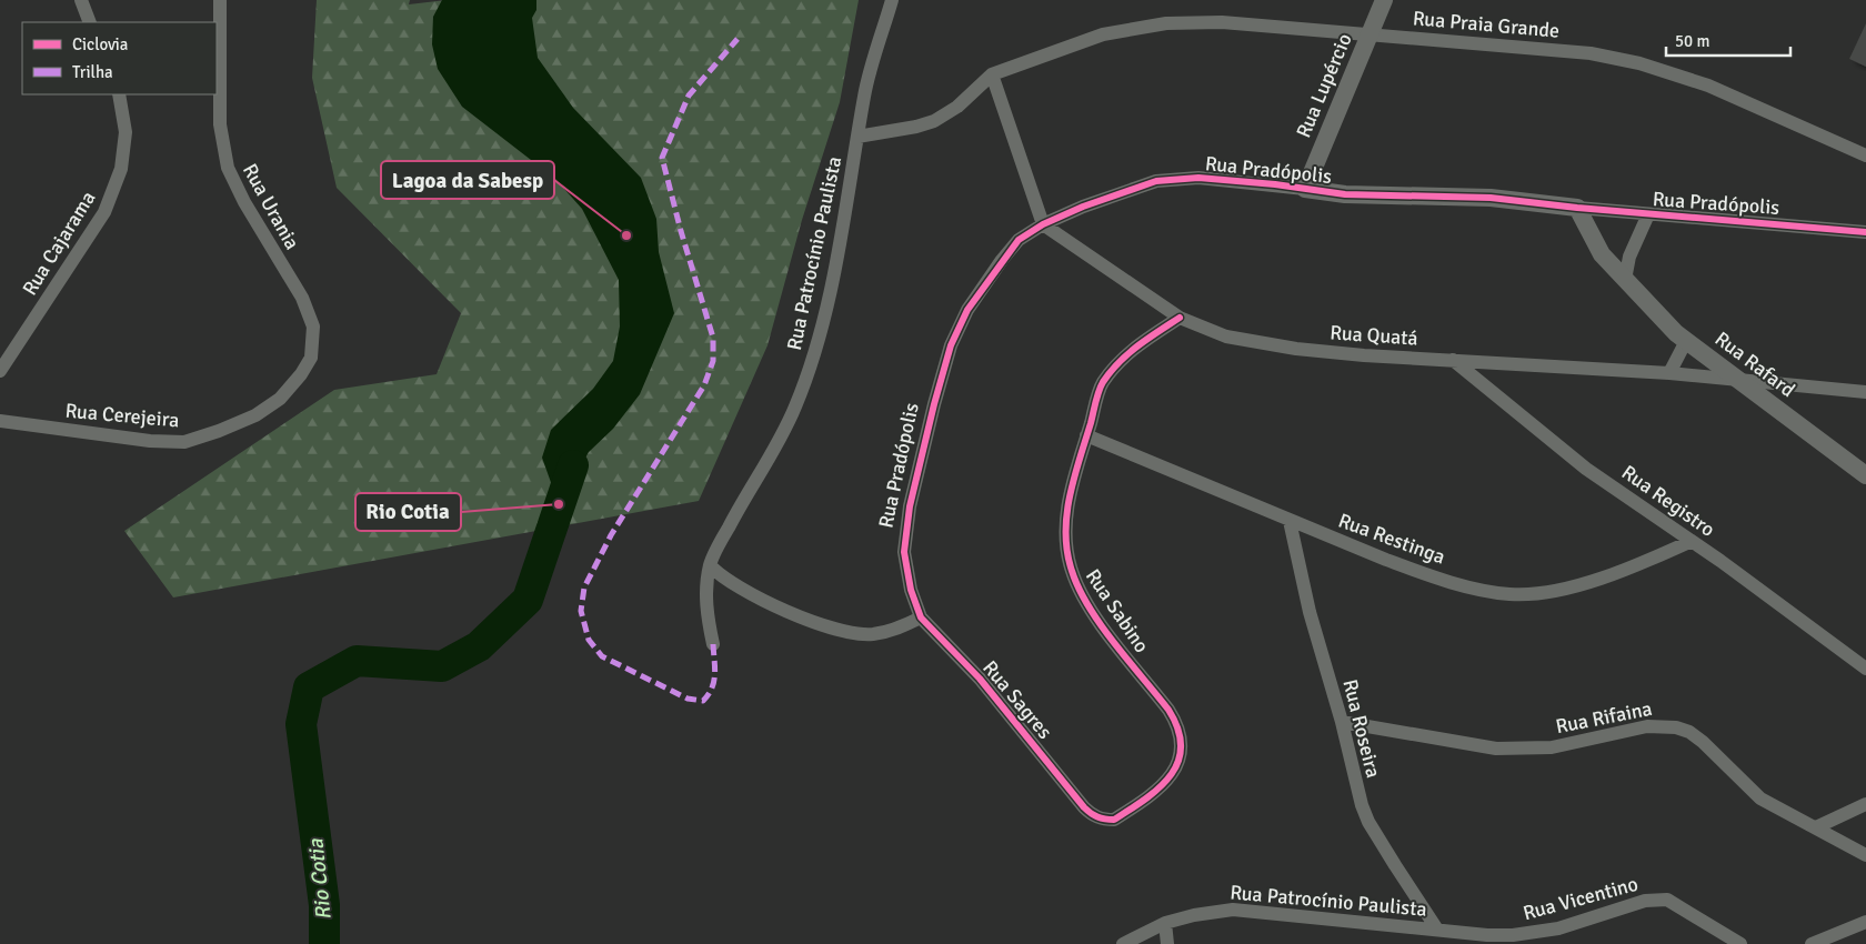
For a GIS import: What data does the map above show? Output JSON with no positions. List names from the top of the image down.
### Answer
{
  "streets": {
    "street": [
      "Rua Praia Grande",
      "Rua Lupércio",
      "Rua Pradópolis",
      "Rua Urania",
      "Rua Cajarama",
      "Rua Patrocínio Paulista",
      "Rua Quatá",
      "Rua Rafard",
      "Rua Cerejeira",
      "Rua Registro",
      "Rua Restinga",
      "Rua Sabino",
      "Rua Sagres",
      "Rua Rifaina",
      "Rua Roseira",
      "Rua Vicentino"
    ]
  },
  "crossings": [
    ["Rua Praia Grande", "Rua Lupércio"],
    ["Rua Praia Grande", "Rua Patrocínio Paulista"],
    ["Rua Lupércio", "Rua Pradópolis"],
    ["Rua Pradópolis", "Rua Quatá"],
    ["Rua Pradópolis", "Rua Rafard"],
    ["Rua Pradópolis", "Rua Sagres"],
    ["Rua Urania", "Rua Cerejeira"],
    ["Rua Patrocínio Paulista", "Rua Roseira"],
    ["Rua Patrocínio Paulista", "Rua Vicentino"],
    ["Rua Quatá", "Rua Rafard"],
    ["Rua Quatá", "Rua Registro"],
    ["Rua Quatá", "Rua Sabino"],
    ["Rua Registro", "Rua Restinga"],
    ["Rua Restinga", "Rua Sabino"],
    ["Rua Restinga", "Rua Roseira"],
    ["Rua Sabino", "Rua Sagres"],
    ["Rua Rifaina", "Rua Roseira"],
    ["Rua Roseira", "Rua Vicentino"]
  ],
  "water": ["Rio Cotia"],
  "places": ["Lagoa da Sabesp", "Rio Cotia"],
  "legend": ["Ciclovia", "Trilha"],
  "scale_bar": "50 m"
}
